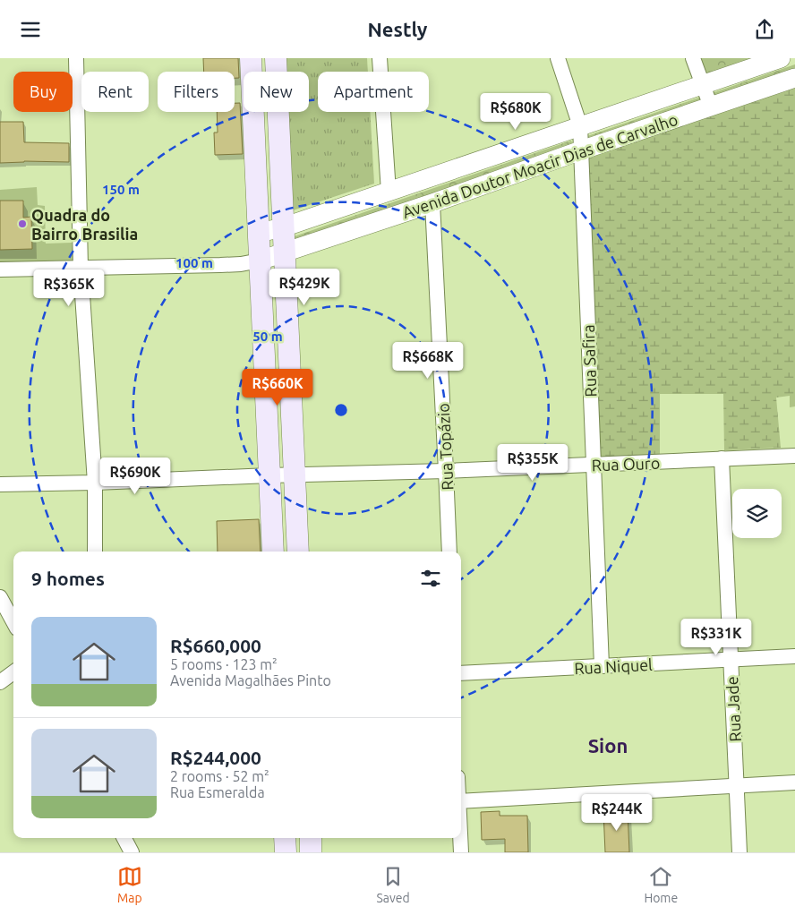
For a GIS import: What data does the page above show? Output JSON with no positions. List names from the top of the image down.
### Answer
{
  "streets": {
    "street": [
      "Avenida Doutor Moacir Dias de Carvalho",
      "Rua Safira",
      "Rua Topázio",
      "Rua Ouro",
      "Rua Niquel",
      "Rua Jade"
    ]
  },
  "crossings": [
    ["Avenida Doutor Moacir Dias de Carvalho", "Rua Safira"],
    ["Avenida Doutor Moacir Dias de Carvalho", "Rua Topázio"],
    ["Rua Safira", "Rua Ouro"],
    ["Rua Safira", "Rua Niquel"],
    ["Rua Topázio", "Rua Ouro"],
    ["Rua Ouro", "Rua Jade"],
    ["Rua Niquel", "Rua Jade"]
  ],
  "districts": ["Sion"],
  "places": ["Quadra do Bairro Brasilia"],
  "page": {
    "header": "Nestly",
    "chip": [
      "Buy",
      "Rent",
      "Filters",
      "New",
      "Apartment"
    ],
    "price": [
      "R$680K",
      "R$429K",
      "R$365K",
      "R$668K",
      "R$660K",
      "R$355K",
      "R$690K",
      "R$331K",
      "R$244K"
    ],
    "heading": "9 homes",
    "list": [
      {
        "name": "R$660,000",
        "note": "5 rooms · 123 m² · Avenida Magalhães Pinto"
      },
      {
        "name": "R$244,000",
        "note": "2 rooms · 52 m² · Rua Esmeralda"
      }
    ],
    "tabs": ["Map", "Saved", "Home"]
  },
  "rings": ["150 m", "100 m", "50 m"]
}
